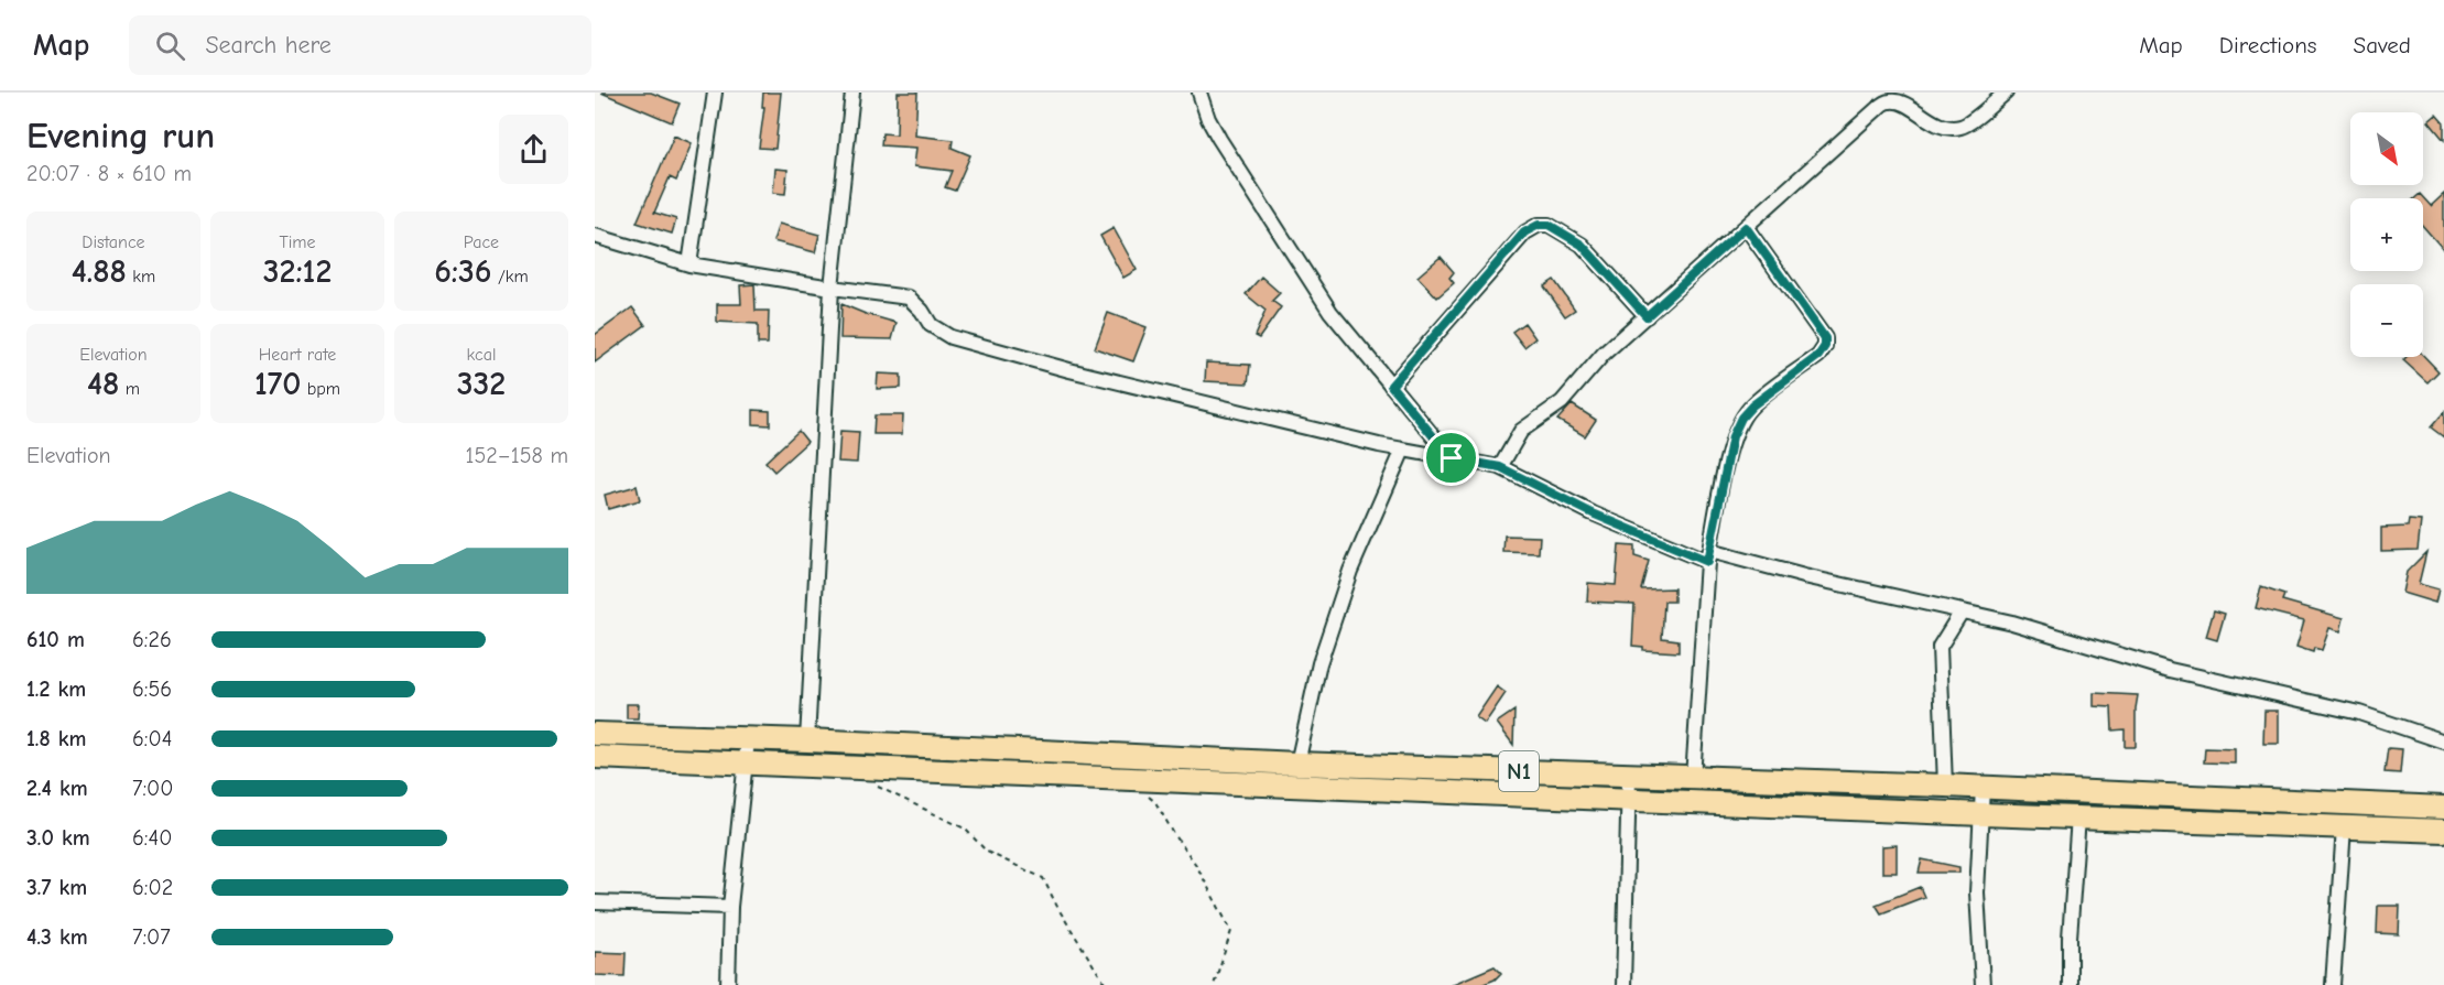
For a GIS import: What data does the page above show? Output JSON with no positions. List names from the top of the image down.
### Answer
{
  "streets": {
    "highway": ["N1"]
  },
  "north": "bottom right",
  "page": {
    "header": "Map",
    "search": "Search here",
    "nav": ["Map", "Directions", "Saved"],
    "heading": ["Evening run", "20:07 · 8 × 610 m"],
    "map_buttons": ["+", "−"],
    "stats": [
      ["Distance", "4.88 km"],
      ["Time", "32:12"],
      ["Pace", "6:36 /km"],
      ["Elevation", "48 m"],
      ["Heart rate", "170 bpm"],
      ["kcal", "332"]
    ],
    "chart": ["Elevation", "152–158 m"],
    "list": [
      {
        "name": "610 m",
        "note": "6:26"
      },
      {
        "name": "1.2 km",
        "note": "6:56"
      },
      {
        "name": "1.8 km",
        "note": "6:04"
      },
      {
        "name": "2.4 km",
        "note": "7:00"
      },
      {
        "name": "3.0 km",
        "note": "6:40"
      },
      {
        "name": "3.7 km",
        "note": "6:02"
      },
      {
        "name": "4.3 km",
        "note": "7:07"
      }
    ]
  }
}
